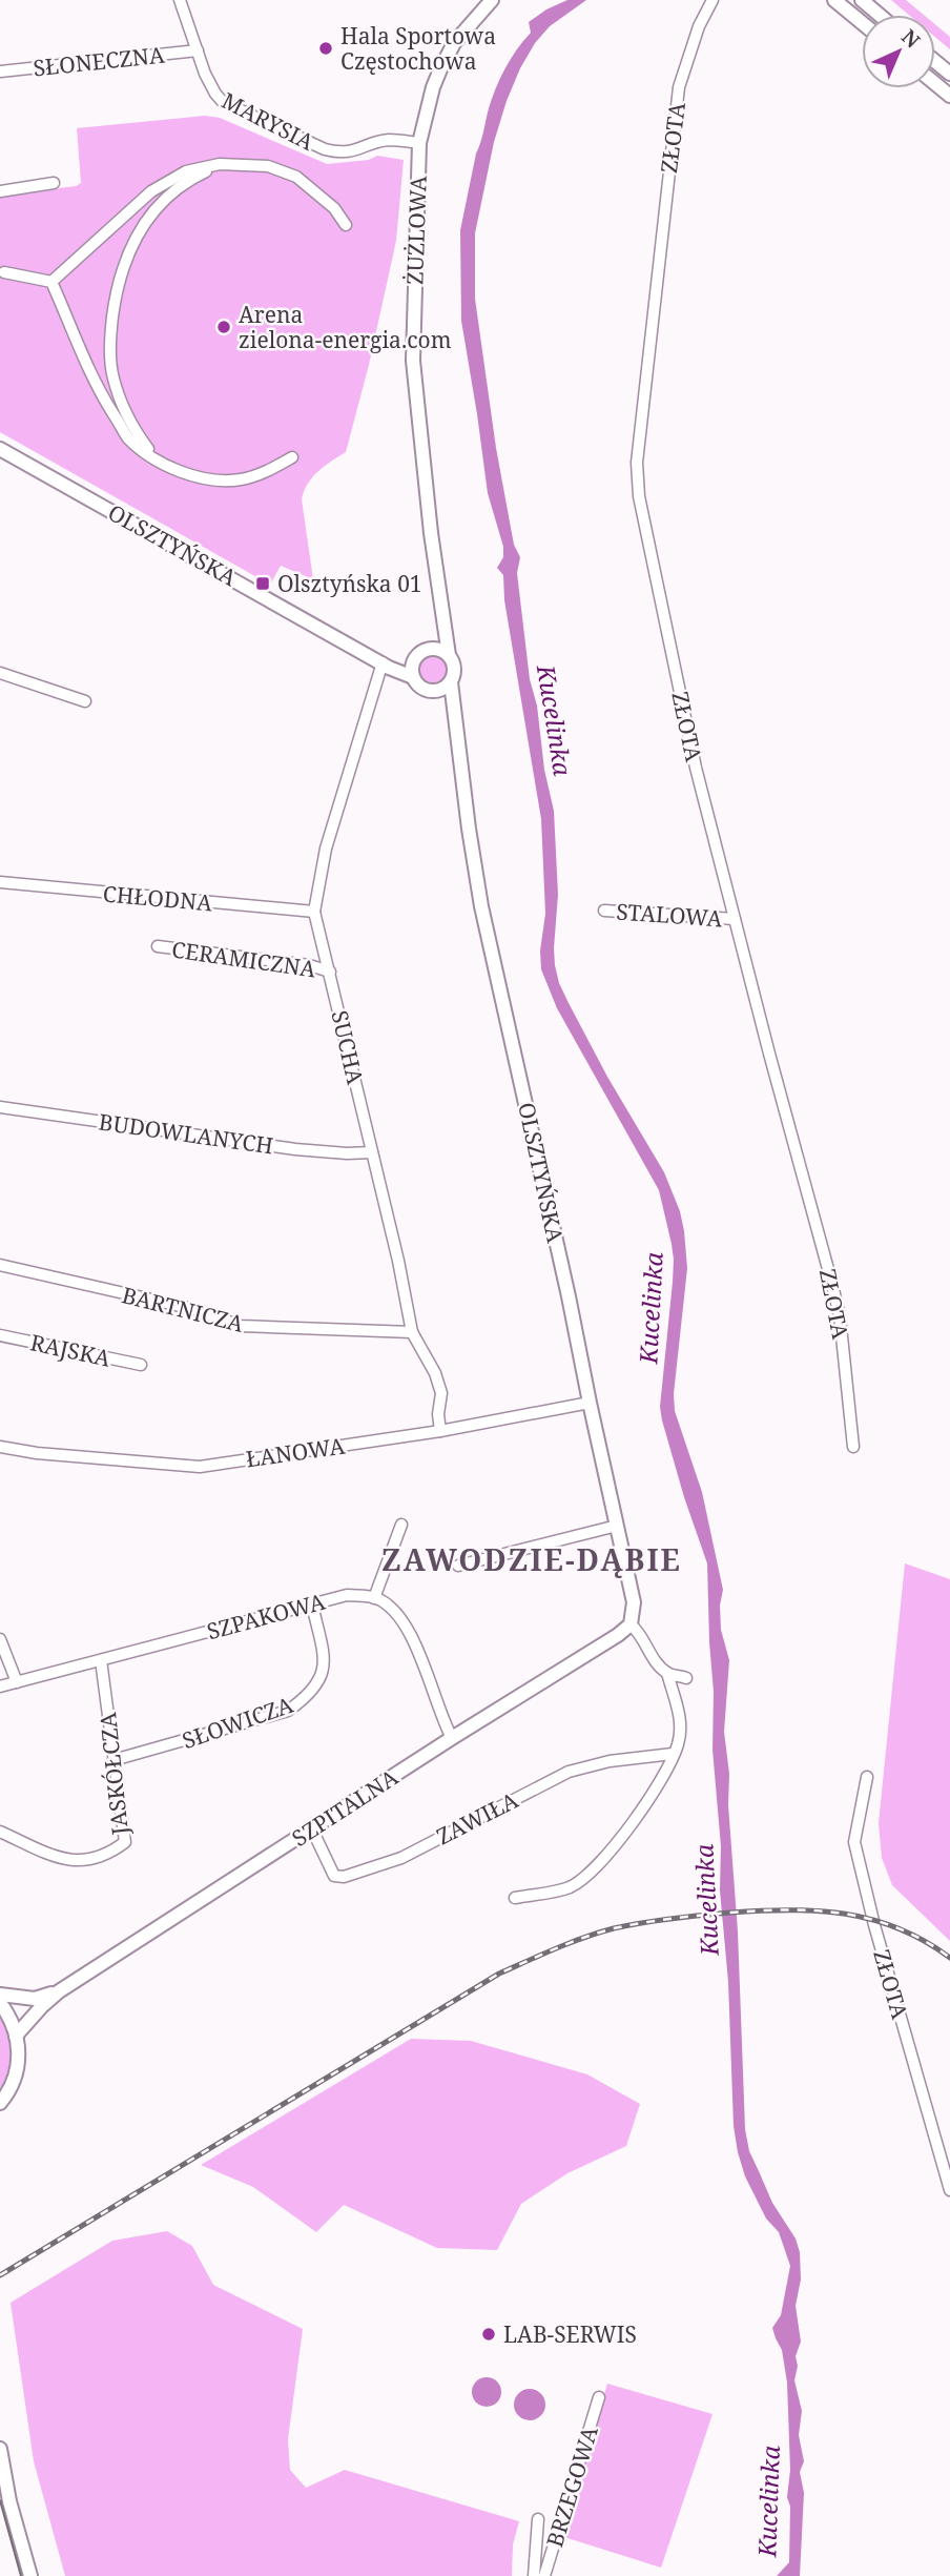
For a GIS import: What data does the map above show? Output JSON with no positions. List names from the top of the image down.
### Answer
{
  "streets": {
    "street": [
      "SŁONECZNA",
      "MARYSIA",
      "ZŁOTA",
      "ŻUŻLOWA",
      "OLSZTYŃSKA",
      "CHŁODNA",
      "STALOWA",
      "CERAMICZNA",
      "SUCHA",
      "BUDOWLANYCH",
      "BARTNICZA",
      "RAJSKA",
      "ŁANOWA",
      "SZPAKOWA",
      "SŁOWICZA",
      "JASKÓŁCZA",
      "SZPITALNA",
      "ZAWIŁA",
      "BRZEGOWA"
    ]
  },
  "crossings": [
    ["SŁONECZNA", "MARYSIA"],
    ["MARYSIA", "ŻUŻLOWA"],
    ["ZŁOTA", "STALOWA"],
    ["ŻUŻLOWA", "OLSZTYŃSKA"],
    ["OLSZTYŃSKA", "SUCHA"],
    ["OLSZTYŃSKA", "ŁANOWA"],
    ["OLSZTYŃSKA", "SZPITALNA"],
    ["CHŁODNA", "SUCHA"],
    ["CERAMICZNA", "SUCHA"],
    ["SUCHA", "BUDOWLANYCH"],
    ["SUCHA", "BARTNICZA"],
    ["SUCHA", "ŁANOWA"],
    ["SZPAKOWA", "SŁOWICZA"],
    ["SZPAKOWA", "JASKÓŁCZA"],
    ["SŁOWICZA", "JASKÓŁCZA"],
    ["SZPITALNA", "ZAWIŁA"]
  ],
  "districts": ["ZAWODZIE-DĄBIE"],
  "water": ["Kucelinka"],
  "places": {
    "other": ["Hala Sportowa Częstochowa", "Arena zielona-energia.com", "LAB-SERWIS"],
    "transit": ["Olsztyńska 01"]
  },
  "north": "top right"
}
